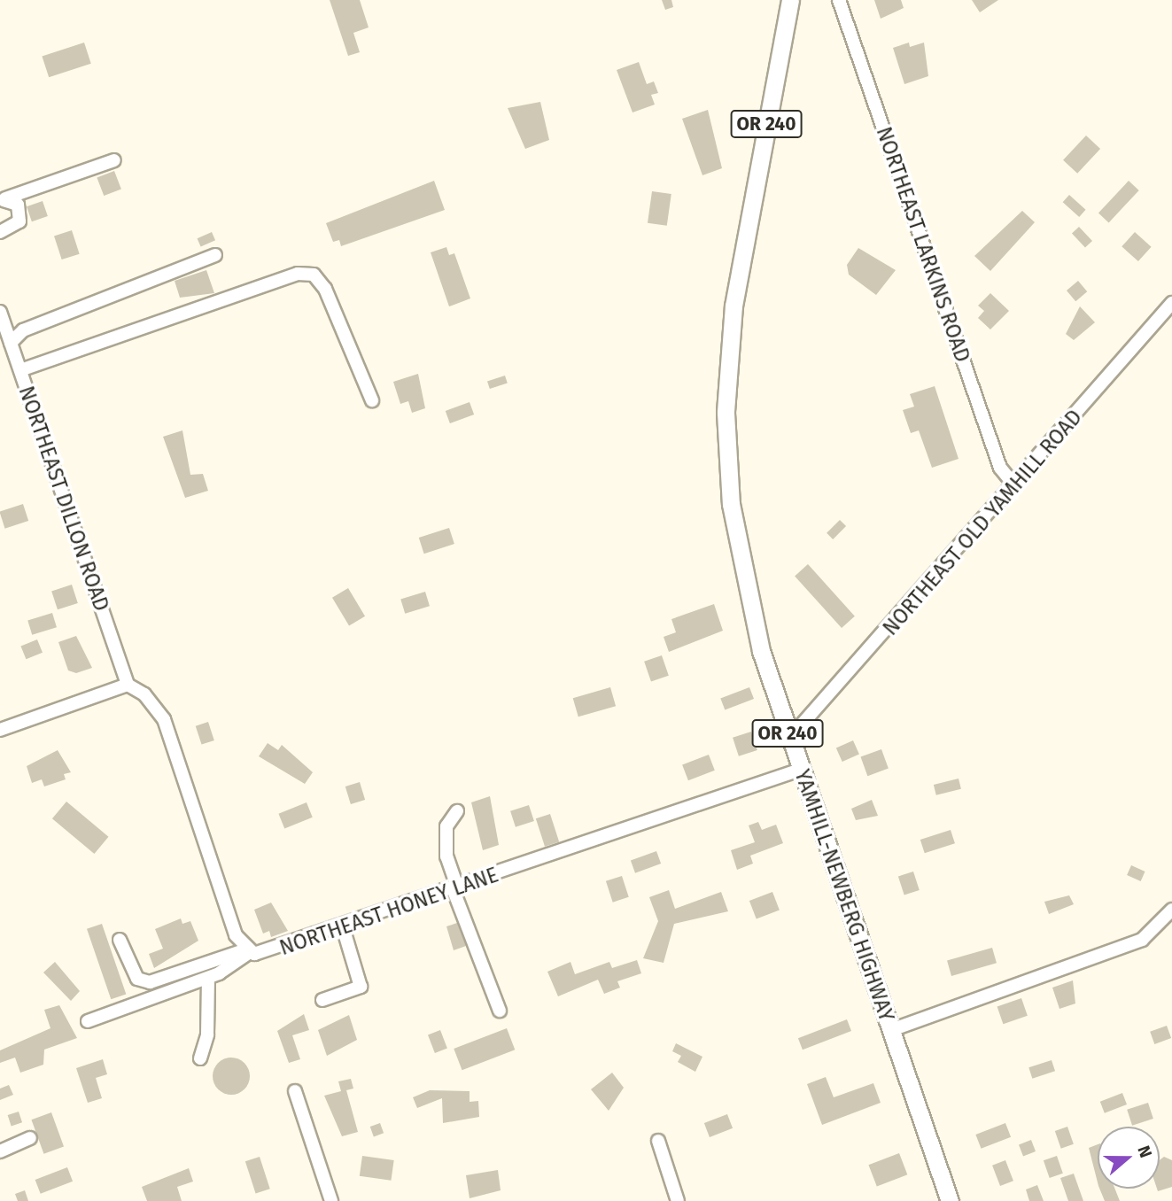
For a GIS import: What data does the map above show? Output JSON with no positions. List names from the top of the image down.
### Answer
{
  "streets": {
    "main road": ["OR 240", "YAMHILL-NEWBERG HIGHWAY"],
    "street": [
      "NORTHEAST LARKINS ROAD",
      "NORTHEAST DILLON ROAD",
      "NORTHEAST OLD YAMHILL ROAD",
      "NORTHEAST HONEY LANE"
    ]
  },
  "crossings": [
    ["NORTHEAST LARKINS ROAD", "NORTHEAST OLD YAMHILL ROAD"],
    ["NORTHEAST OLD YAMHILL ROAD", "YAMHILL-NEWBERG HIGHWAY"],
    ["YAMHILL-NEWBERG HIGHWAY", "NORTHEAST HONEY LANE"]
  ],
  "north": "right"
}
